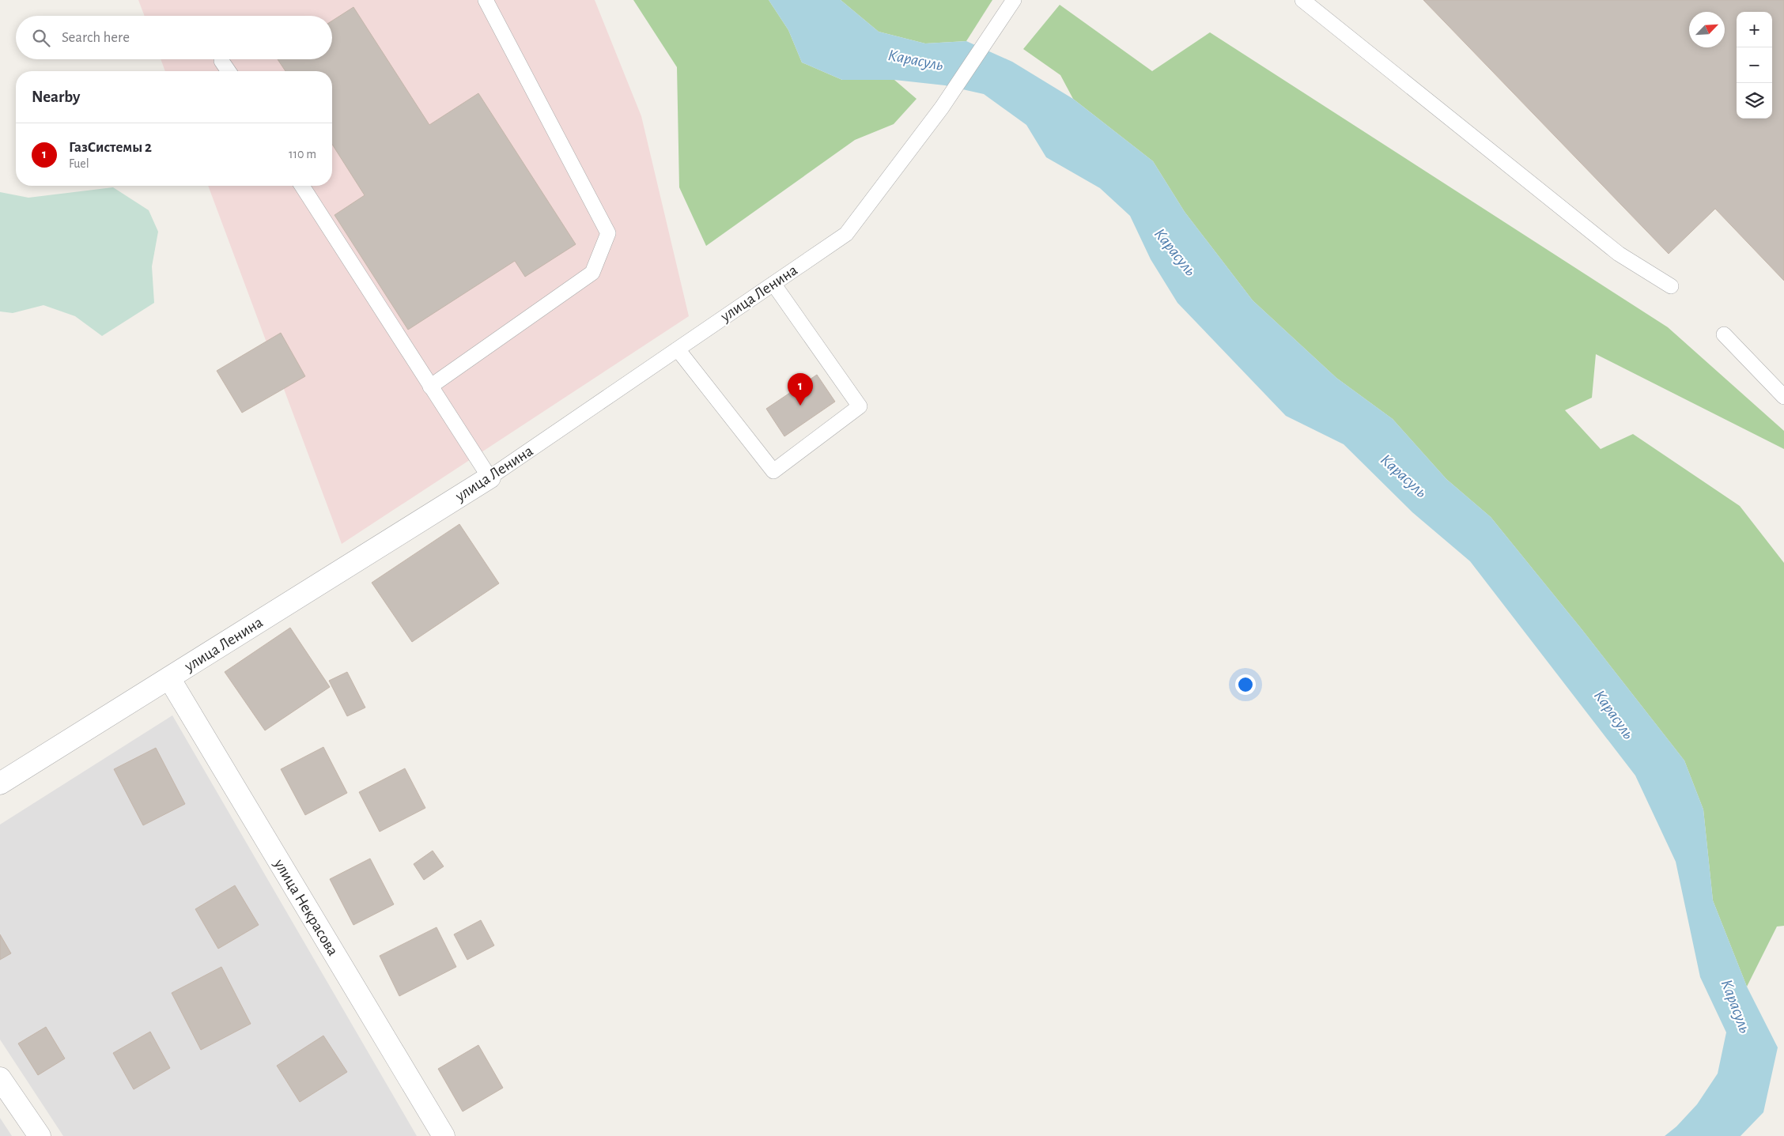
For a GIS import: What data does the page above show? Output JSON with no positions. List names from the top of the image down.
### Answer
{
  "streets": {
    "street": ["улица Ленина", "улица Некрасова"]
  },
  "crossings": [
    ["улица Ленина", "улица Некрасова"]
  ],
  "water": ["Карасуль"],
  "north": "top right",
  "page": {
    "map_buttons": ["+", "−"],
    "search": "Search here",
    "heading": "Nearby",
    "list": [
      {
        "mark": "1",
        "name": "ГазСистемы 2",
        "note": "Fuel",
        "value": "110 m"
      }
    ],
    "pins": "1"
  }
}
